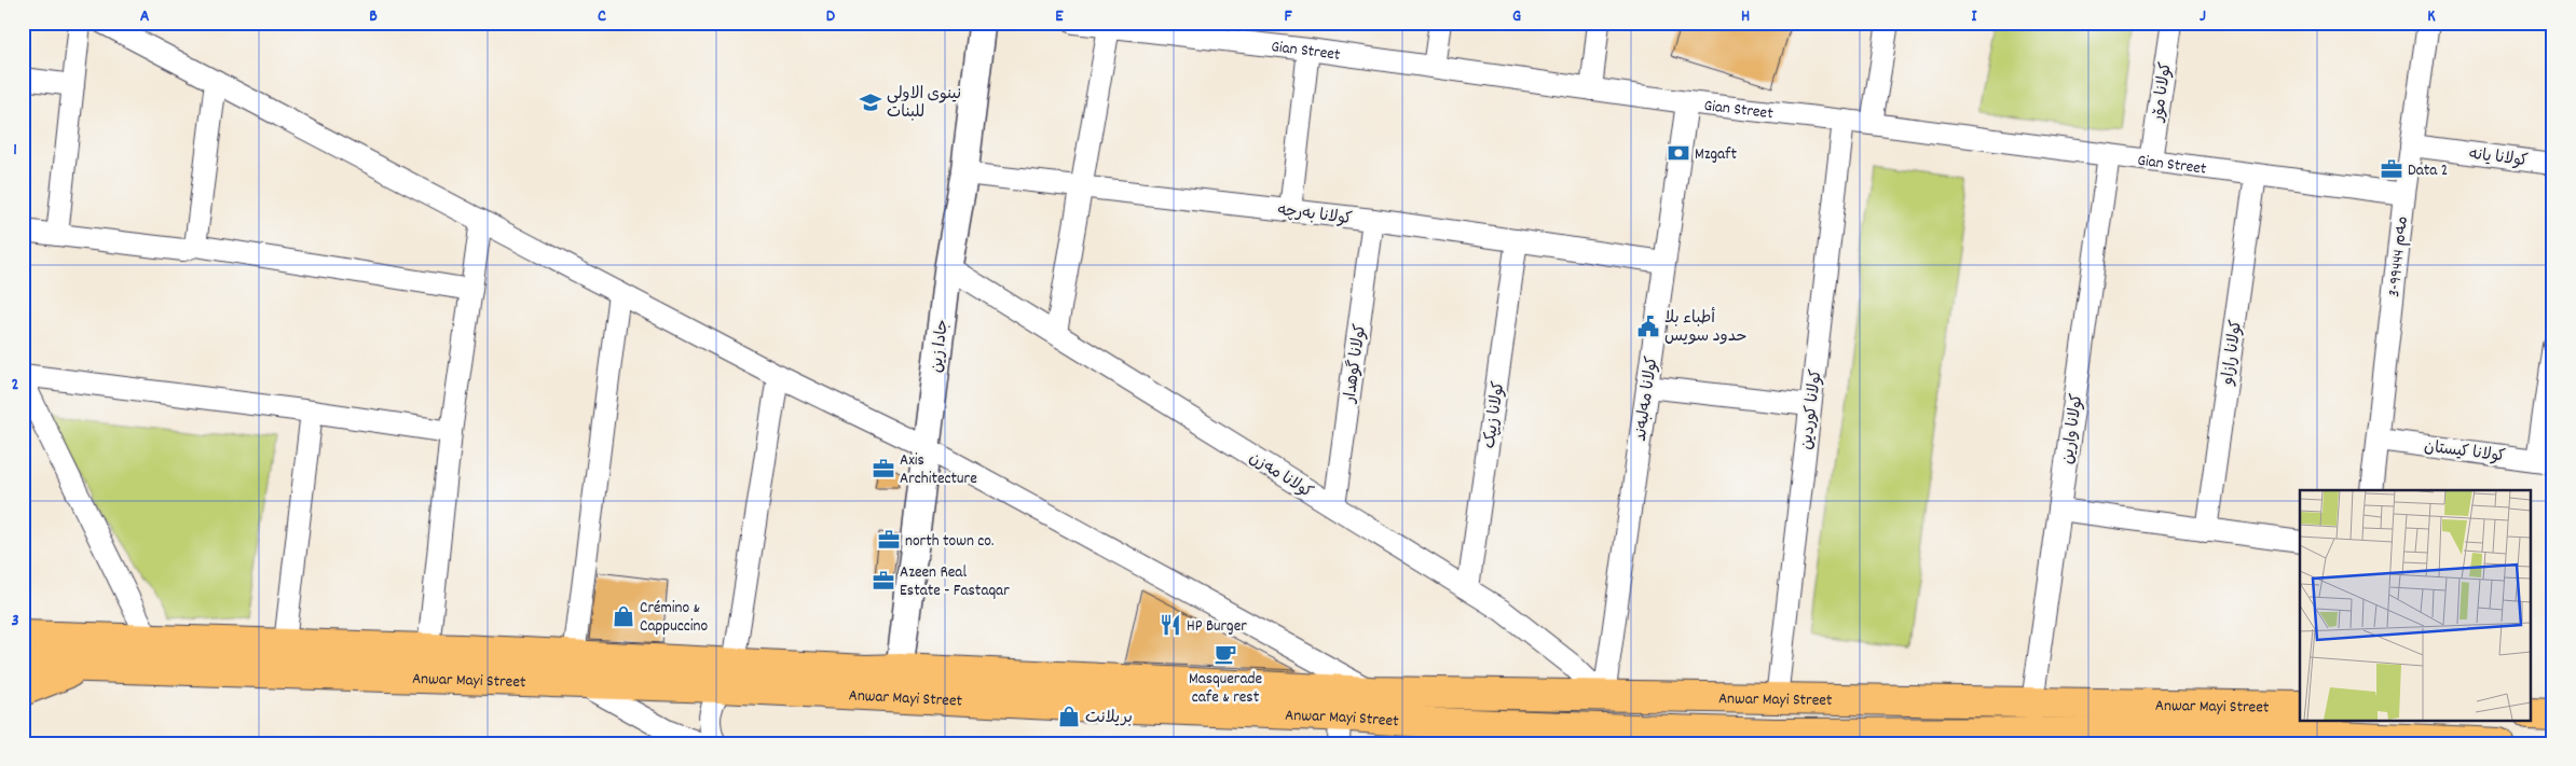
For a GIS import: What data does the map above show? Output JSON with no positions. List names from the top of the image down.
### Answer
{
  "streets": {
    "main road": ["Anwar Mayi Street"],
    "street": [
      "Gian Street",
      "کولانا مۆر",
      "کولانا یانه",
      "کولانا بەرچە",
      "مەم 99444-3",
      "جادا زین",
      "کولانا رازاو",
      "کولانا گوهدار",
      "کولانا مەلبەند",
      "کولانا کوردین",
      "کولانا زیپک",
      "کولانا وارین",
      "کولانا کیستان",
      "کولانا مەزن"
    ]
  },
  "crossings": [
    ["Gian Street", "کولانا مۆر"],
    ["Gian Street", "مەم 99444-3"],
    ["Gian Street", "کولانا رازاو"],
    ["Gian Street", "کولانا مەلبەند"],
    ["Gian Street", "کولانا کوردین"],
    ["Gian Street", "کولانا وارین"],
    ["کولانا یانه", "مەم 99444-3"],
    ["کولانا بەرچە", "جادا زین"],
    ["کولانا بەرچە", "کولانا گوهدار"],
    ["کولانا بەرچە", "کولانا مەلبەند"],
    ["کولانا بەرچە", "کولانا زیپک"],
    ["مەم 99444-3", "کولانا کیستان"],
    ["جادا زین", "کولانا مەزن"],
    ["جادا زین", "Anwar Mayi Street"],
    ["کولانا گوهدار", "کولانا مەزن"],
    ["کولانا مەلبەند", "کولانا مەزن"],
    ["کولانا مەلبەند", "Anwar Mayi Street"],
    ["کولانا کوردین", "Anwar Mayi Street"],
    ["کولانا زیپک", "کولانا مەزن"],
    ["کولانا وارین", "Anwar Mayi Street"],
    ["کولانا مەزن", "Anwar Mayi Street"]
  ],
  "places": {
    "school or university": ["نينوى الاولى للبنات"],
    "bank": ["Mzgaft"],
    "office": [
      "Data 2",
      "Axis Architecture",
      "north town co.",
      "Azeen Real Estate - Fastaqar"
    ],
    "public building": ["أطباء بلا حدود سويس"],
    "shop": ["Crémino & Cappuccino", "بریلانت"],
    "restaurant": ["HP Burger"],
    "cafe": ["Masquerade cafe & rest"]
  },
  "grid": {
    "columns": [
      "A",
      "B",
      "C",
      "D",
      "E",
      "F",
      "G",
      "H",
      "I",
      "J",
      "K"
    ],
    "rows": ["1", "2", "3"]
  }
}
